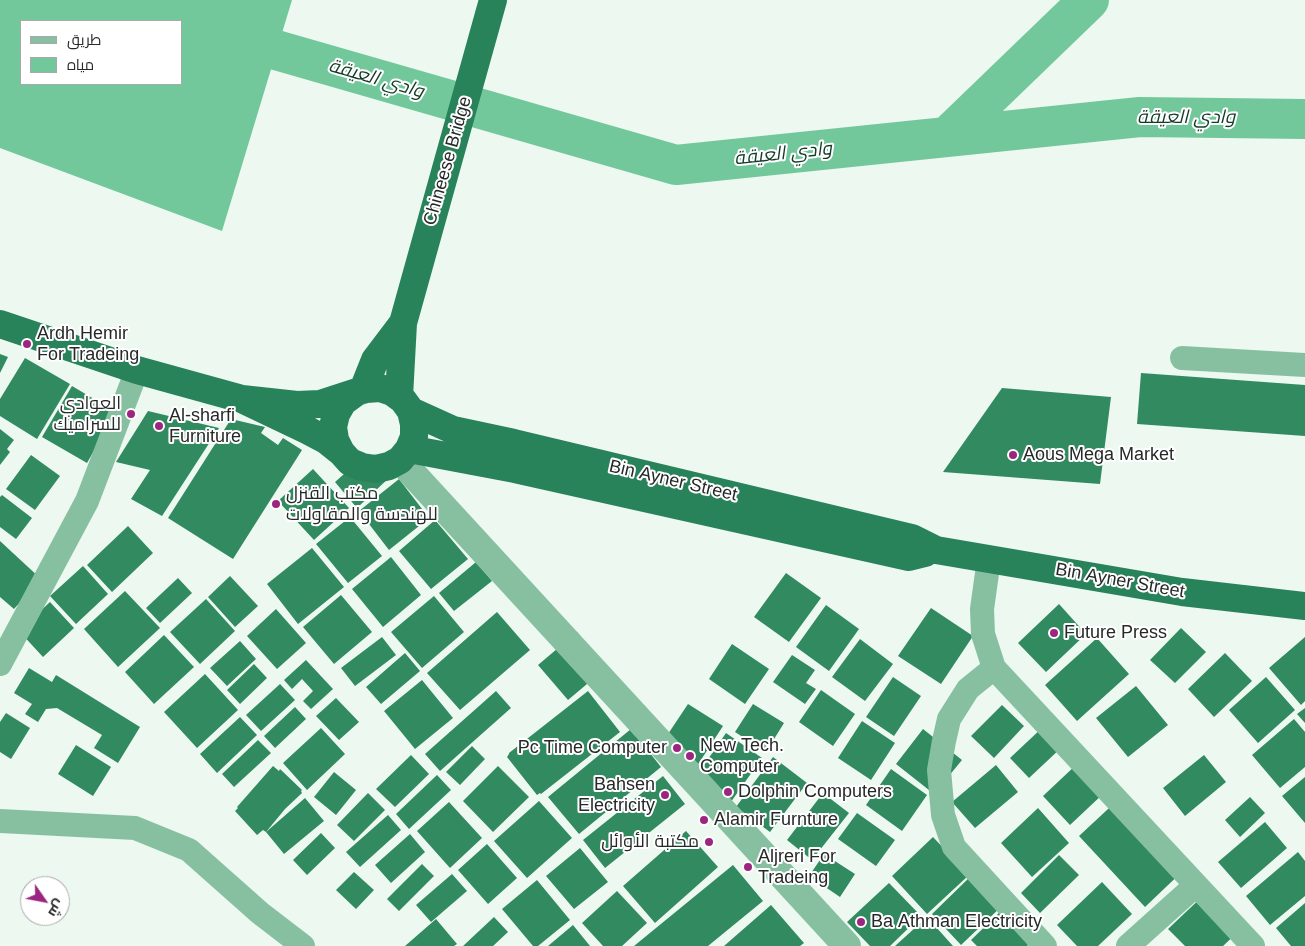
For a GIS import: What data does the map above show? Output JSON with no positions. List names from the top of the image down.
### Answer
{
  "streets": {
    "highway": ["Chineese Bridge", "Bin Ayner Street"]
  },
  "water": ["وادي العيقة"],
  "places": [
    "Ardh Hemir For Tradeing",
    "العوادي للسراميك",
    "Al-sharfi Furniture",
    "Aous Mega Market",
    "مكتب القنزل للهندسة والمقاولات",
    "Future Press",
    "Pc Time Computer",
    "New Tech. Computer",
    "Dolphin Computers",
    "Bahsen Electricity",
    "Alamir Furnture",
    "مكتبة الأوائل",
    "Aljreri For Tradeing",
    "Ba Athman Electricity"
  ],
  "legend": ["طريق", "مياه"],
  "north": "bottom right"
}
